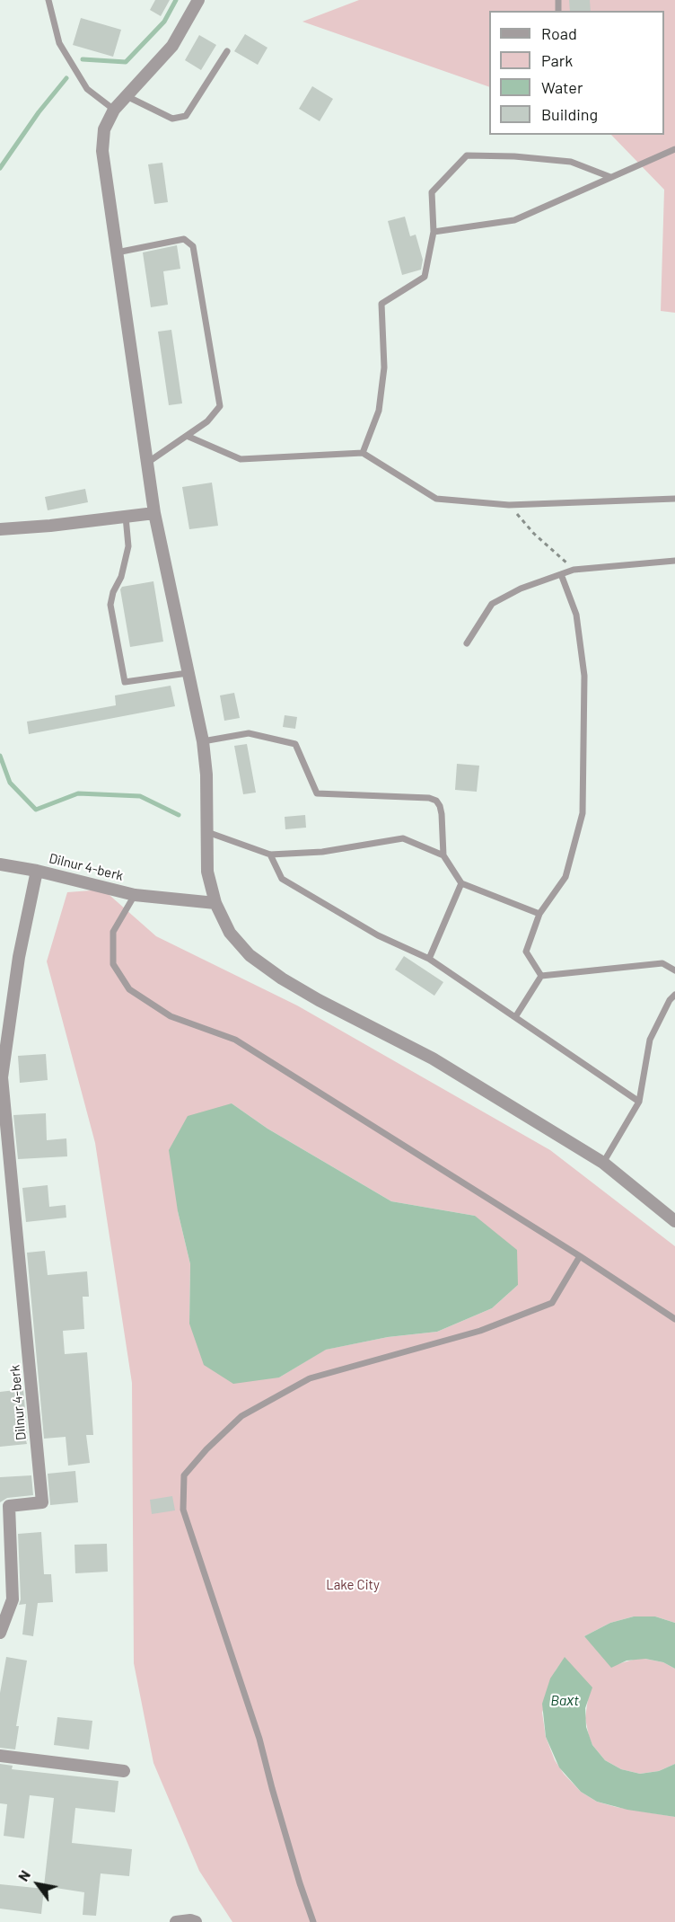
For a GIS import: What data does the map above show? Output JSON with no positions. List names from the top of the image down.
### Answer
{
  "streets": {
    "street": ["Dilnur 4-berk"]
  },
  "water": ["Baхt"],
  "parks": ["Lake City"],
  "legend": [
    "Road",
    "Park",
    "Water",
    "Building"
  ],
  "north": "top left"
}
